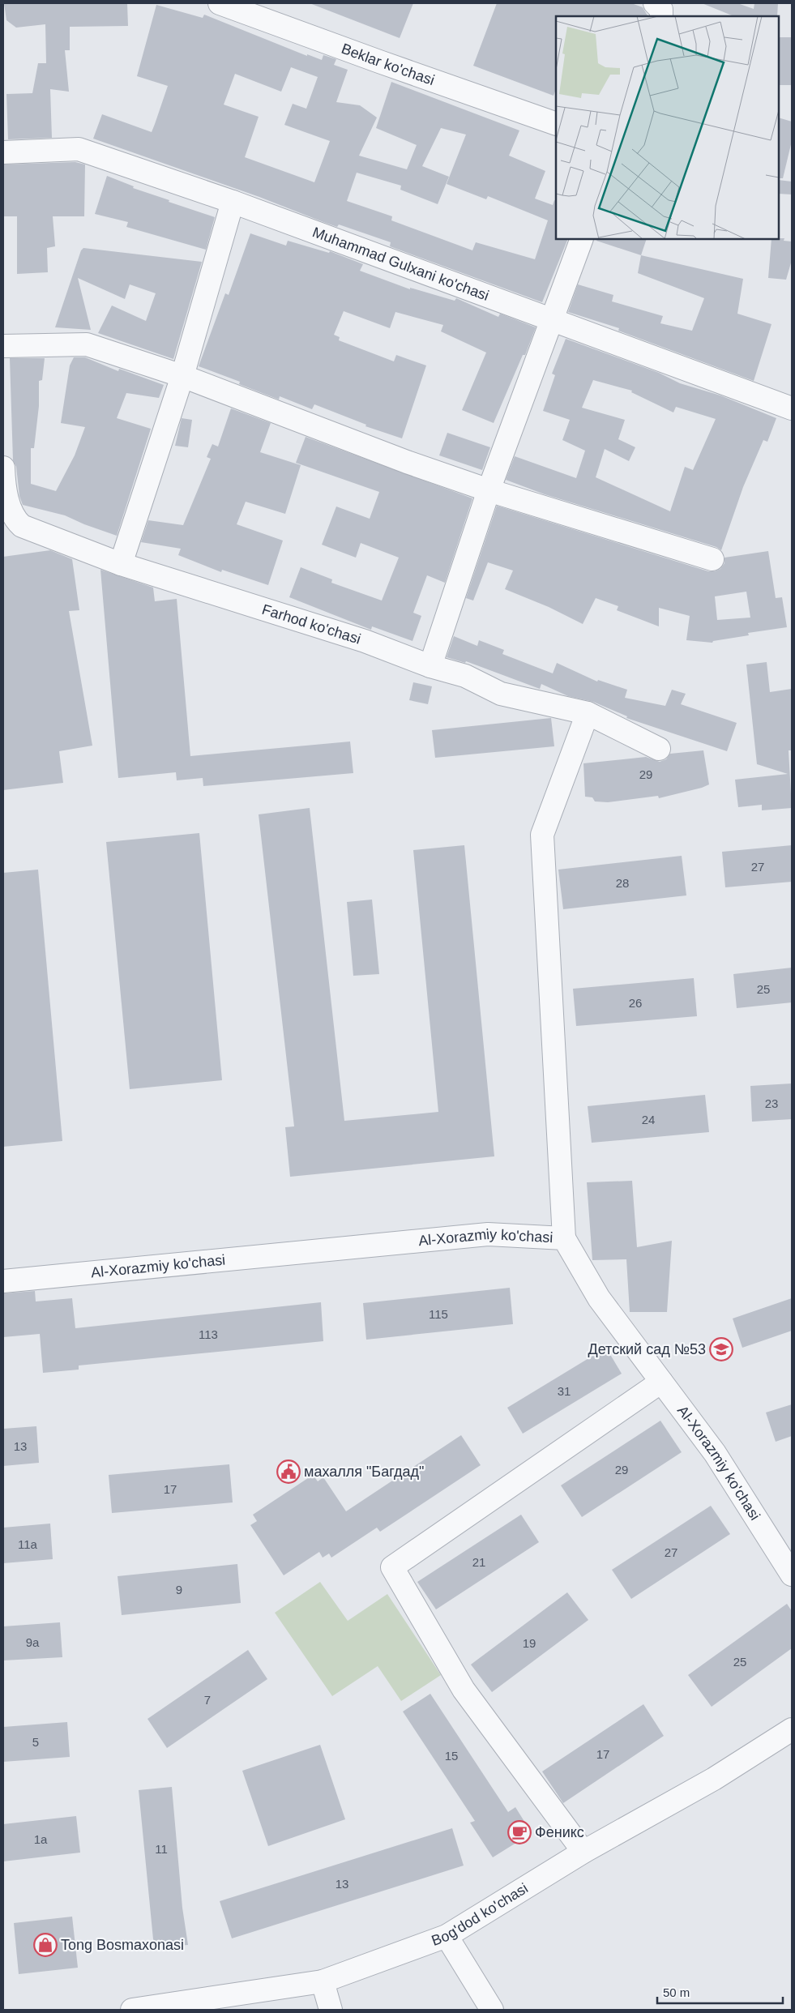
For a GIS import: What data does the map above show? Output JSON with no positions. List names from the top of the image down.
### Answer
{
  "streets": {
    "street": [
      "Beklar ko'chasi",
      "Muhammad Gulxani ko'chasi",
      "Farhod ko'chasi",
      "Al-Xorazmiy ko'chasi",
      "Bog'dod ko'chasi"
    ]
  },
  "places": {
    "school or university": ["Детский сад №53"],
    "public building": ["махалля \"Багдад\""],
    "cafe": ["Феникс"],
    "shop": ["Tong Bosmaxonasi"]
  },
  "house_numbers": [
    "29",
    "27",
    "28",
    "25",
    "26",
    "23",
    "24",
    "115",
    "113",
    "31",
    "13",
    "29",
    "17",
    "11a",
    "27",
    "21",
    "9",
    "9a",
    "19",
    "25",
    "7",
    "5",
    "17",
    "15",
    "1a",
    "11",
    "13"
  ],
  "scale_bar": "50 m"
}
